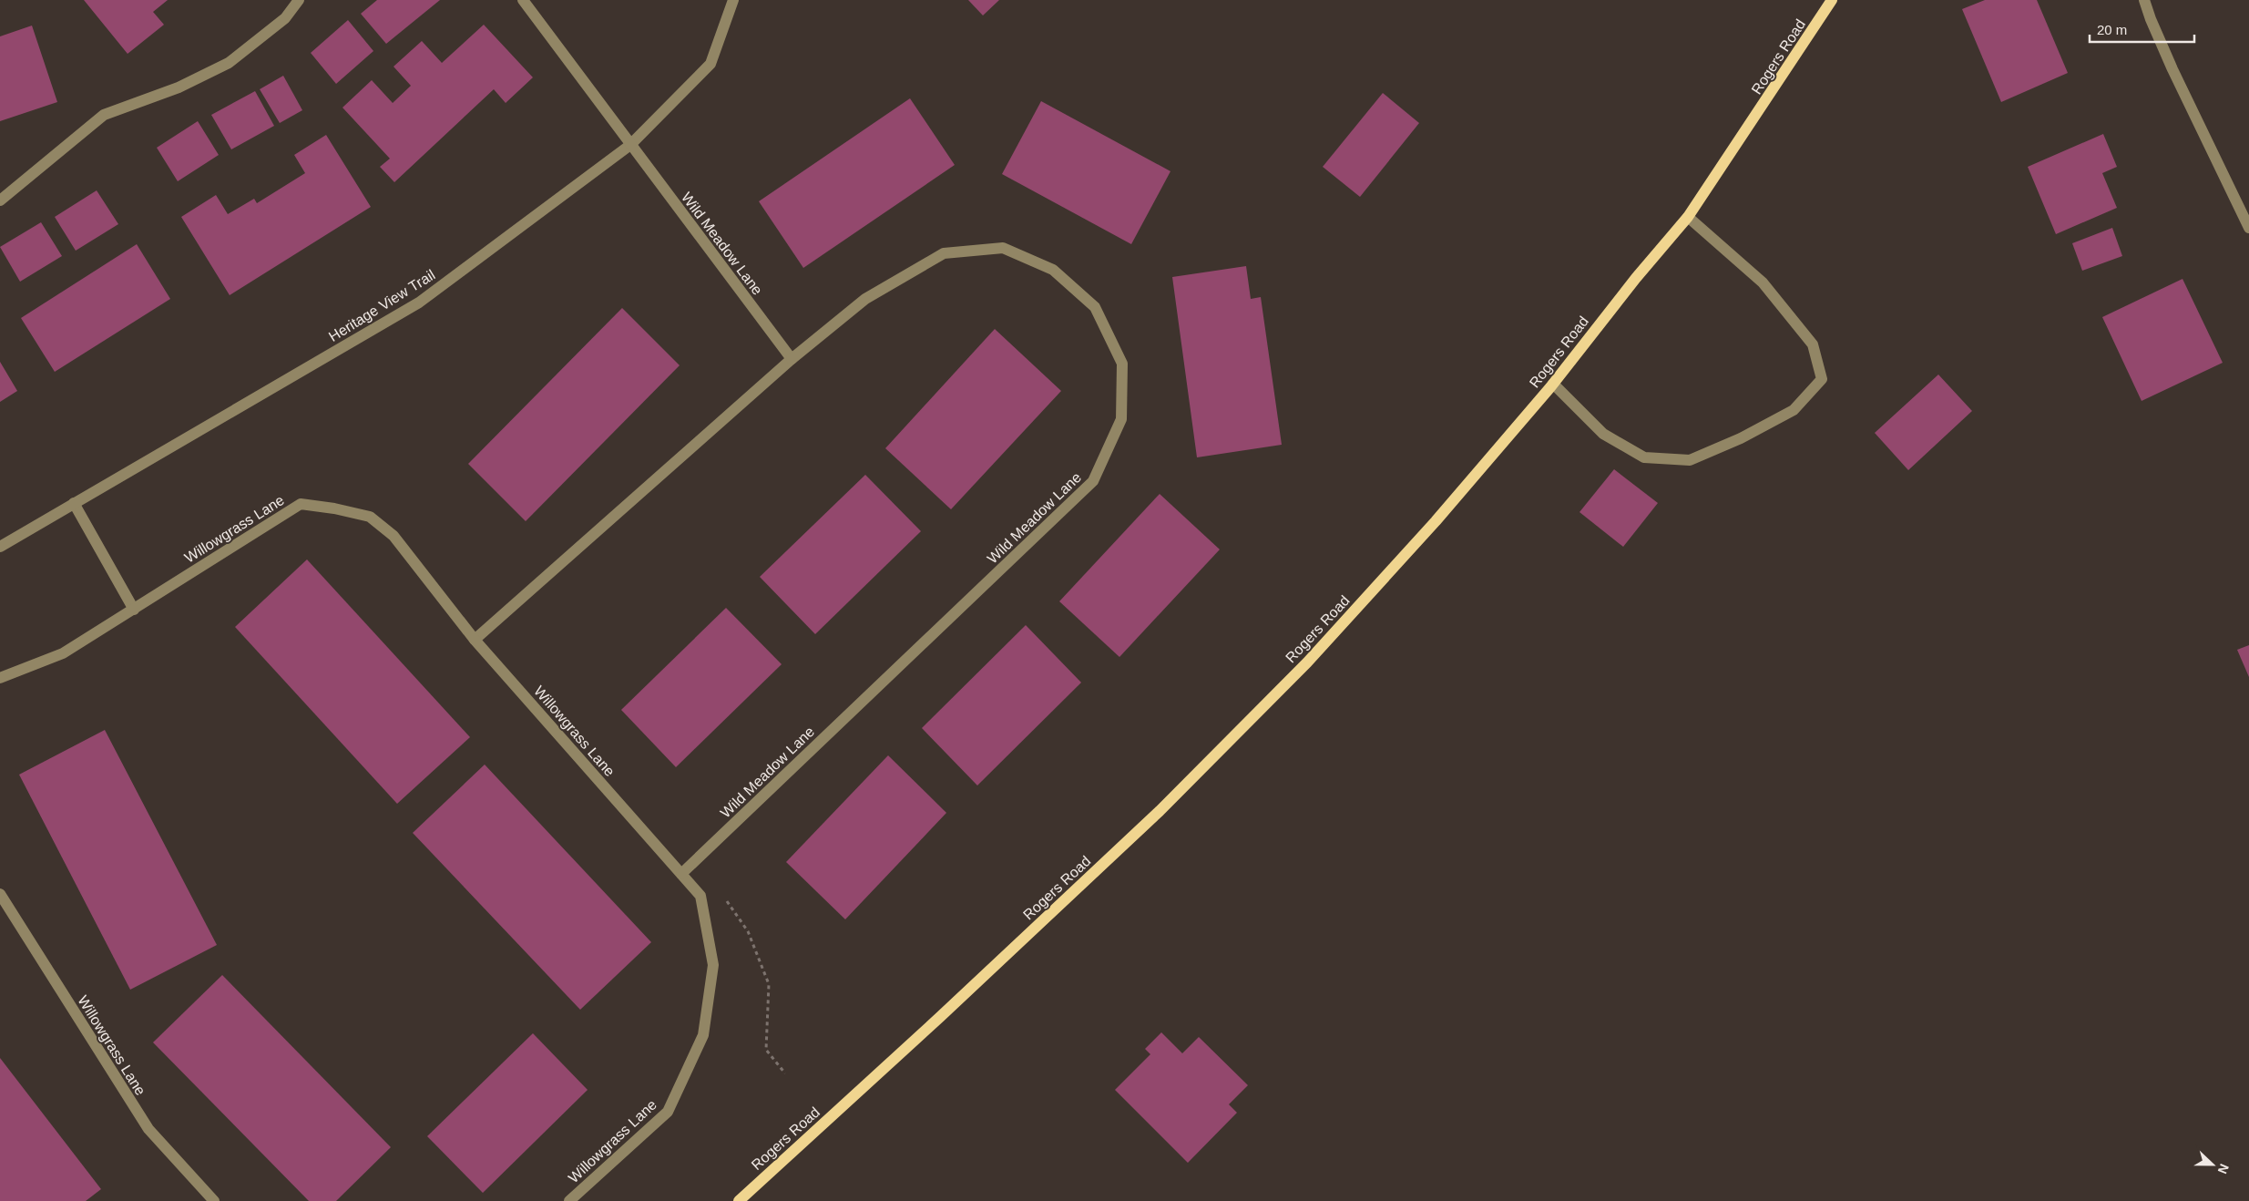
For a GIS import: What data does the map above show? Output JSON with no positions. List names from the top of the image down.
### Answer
{
  "streets": {
    "main road": ["Rogers Road"],
    "street": ["Wild Meadow Lane", "Heritage View Trail", "Willowgrass Lane"]
  },
  "crossings": [
    ["Wild Meadow Lane", "Heritage View Trail"],
    ["Wild Meadow Lane", "Willowgrass Lane"]
  ],
  "scale_bar": "20 m",
  "north": "right"
}
